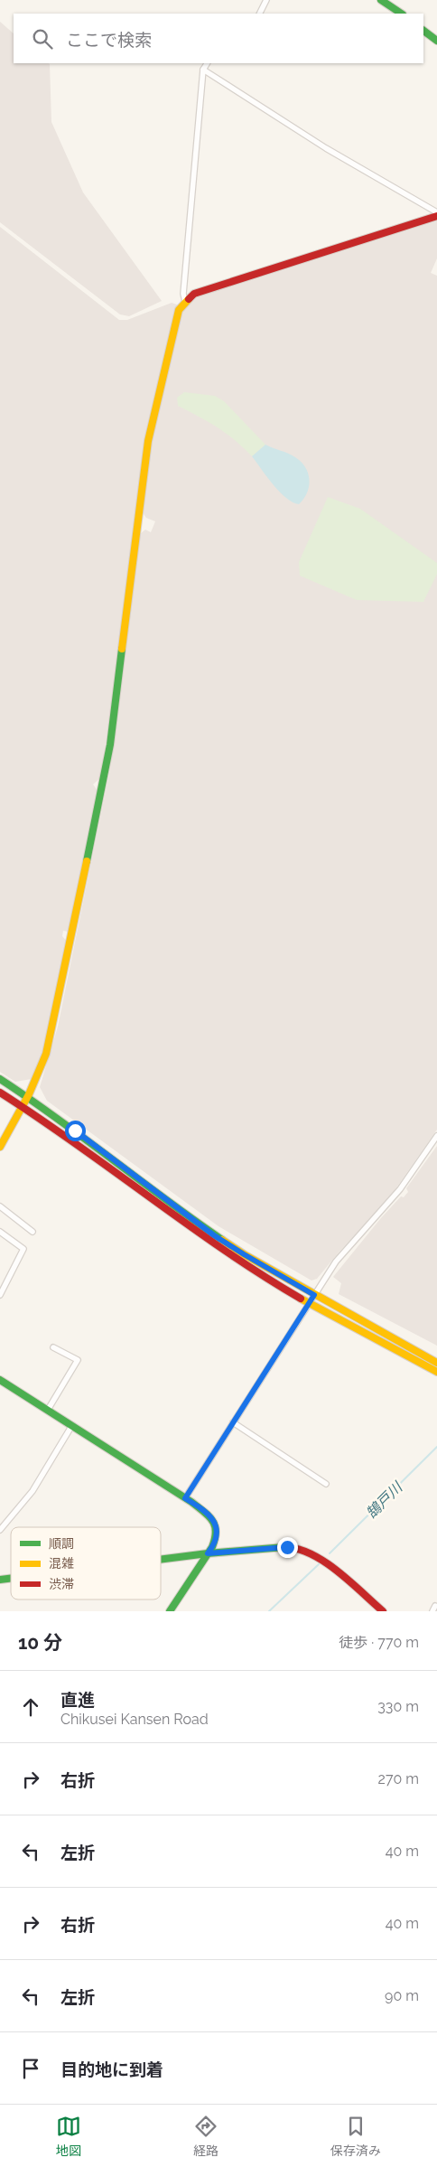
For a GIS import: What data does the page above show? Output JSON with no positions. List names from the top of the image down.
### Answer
{
  "water": ["鵠戸川"],
  "legend": ["順調", "混雑", "渋滞"],
  "page": {
    "search": "ここで検索",
    "heading": ["10 分", "徒歩 · 770 m"],
    "list": [
      ["直進", "Chikusei Kansen Road", "330 m"],
      ["右折", "270 m"],
      ["左折", "40 m"],
      ["右折", "40 m"],
      ["左折", "90 m"],
      "目的地に到着"
    ],
    "nav": ["地図", "経路", "保存済み"]
  }
}
